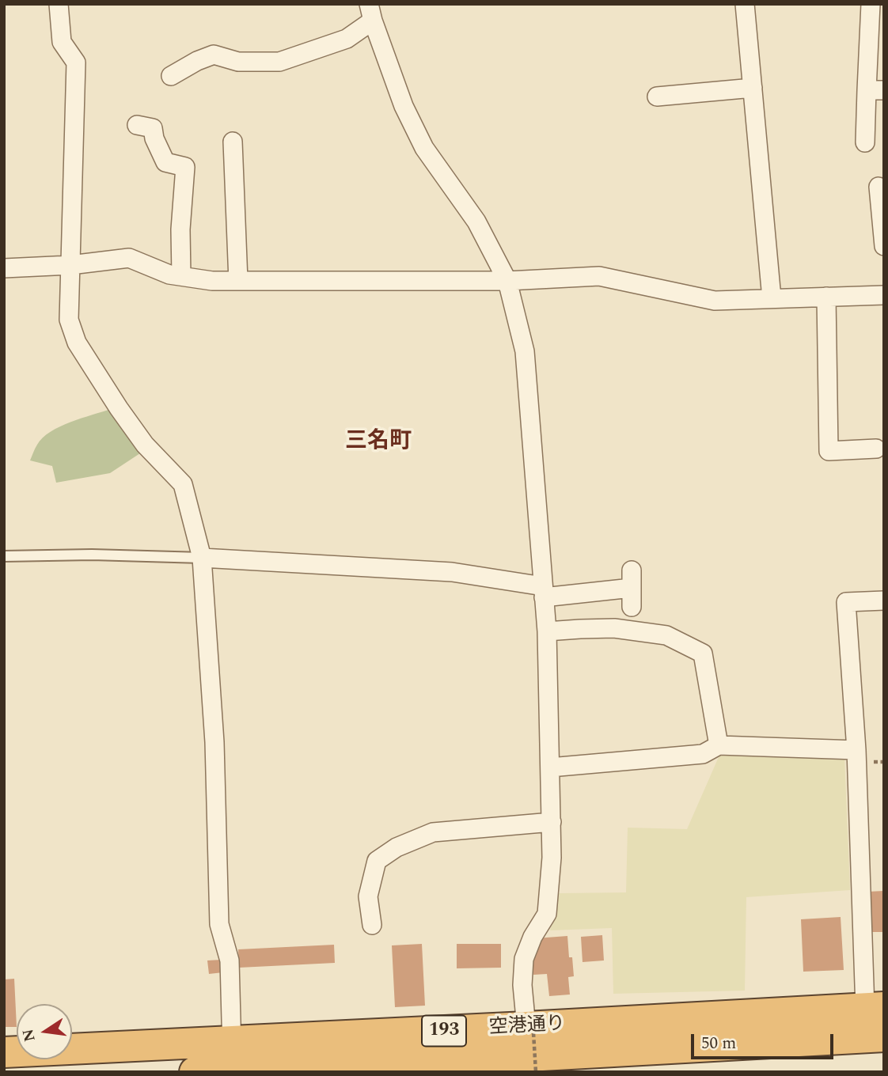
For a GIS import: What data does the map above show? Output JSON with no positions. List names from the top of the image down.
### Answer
{
  "streets": {
    "highway": ["空港通り", "193"]
  },
  "districts": ["三名町"],
  "scale_bar": "50 m",
  "north": "left"
}
